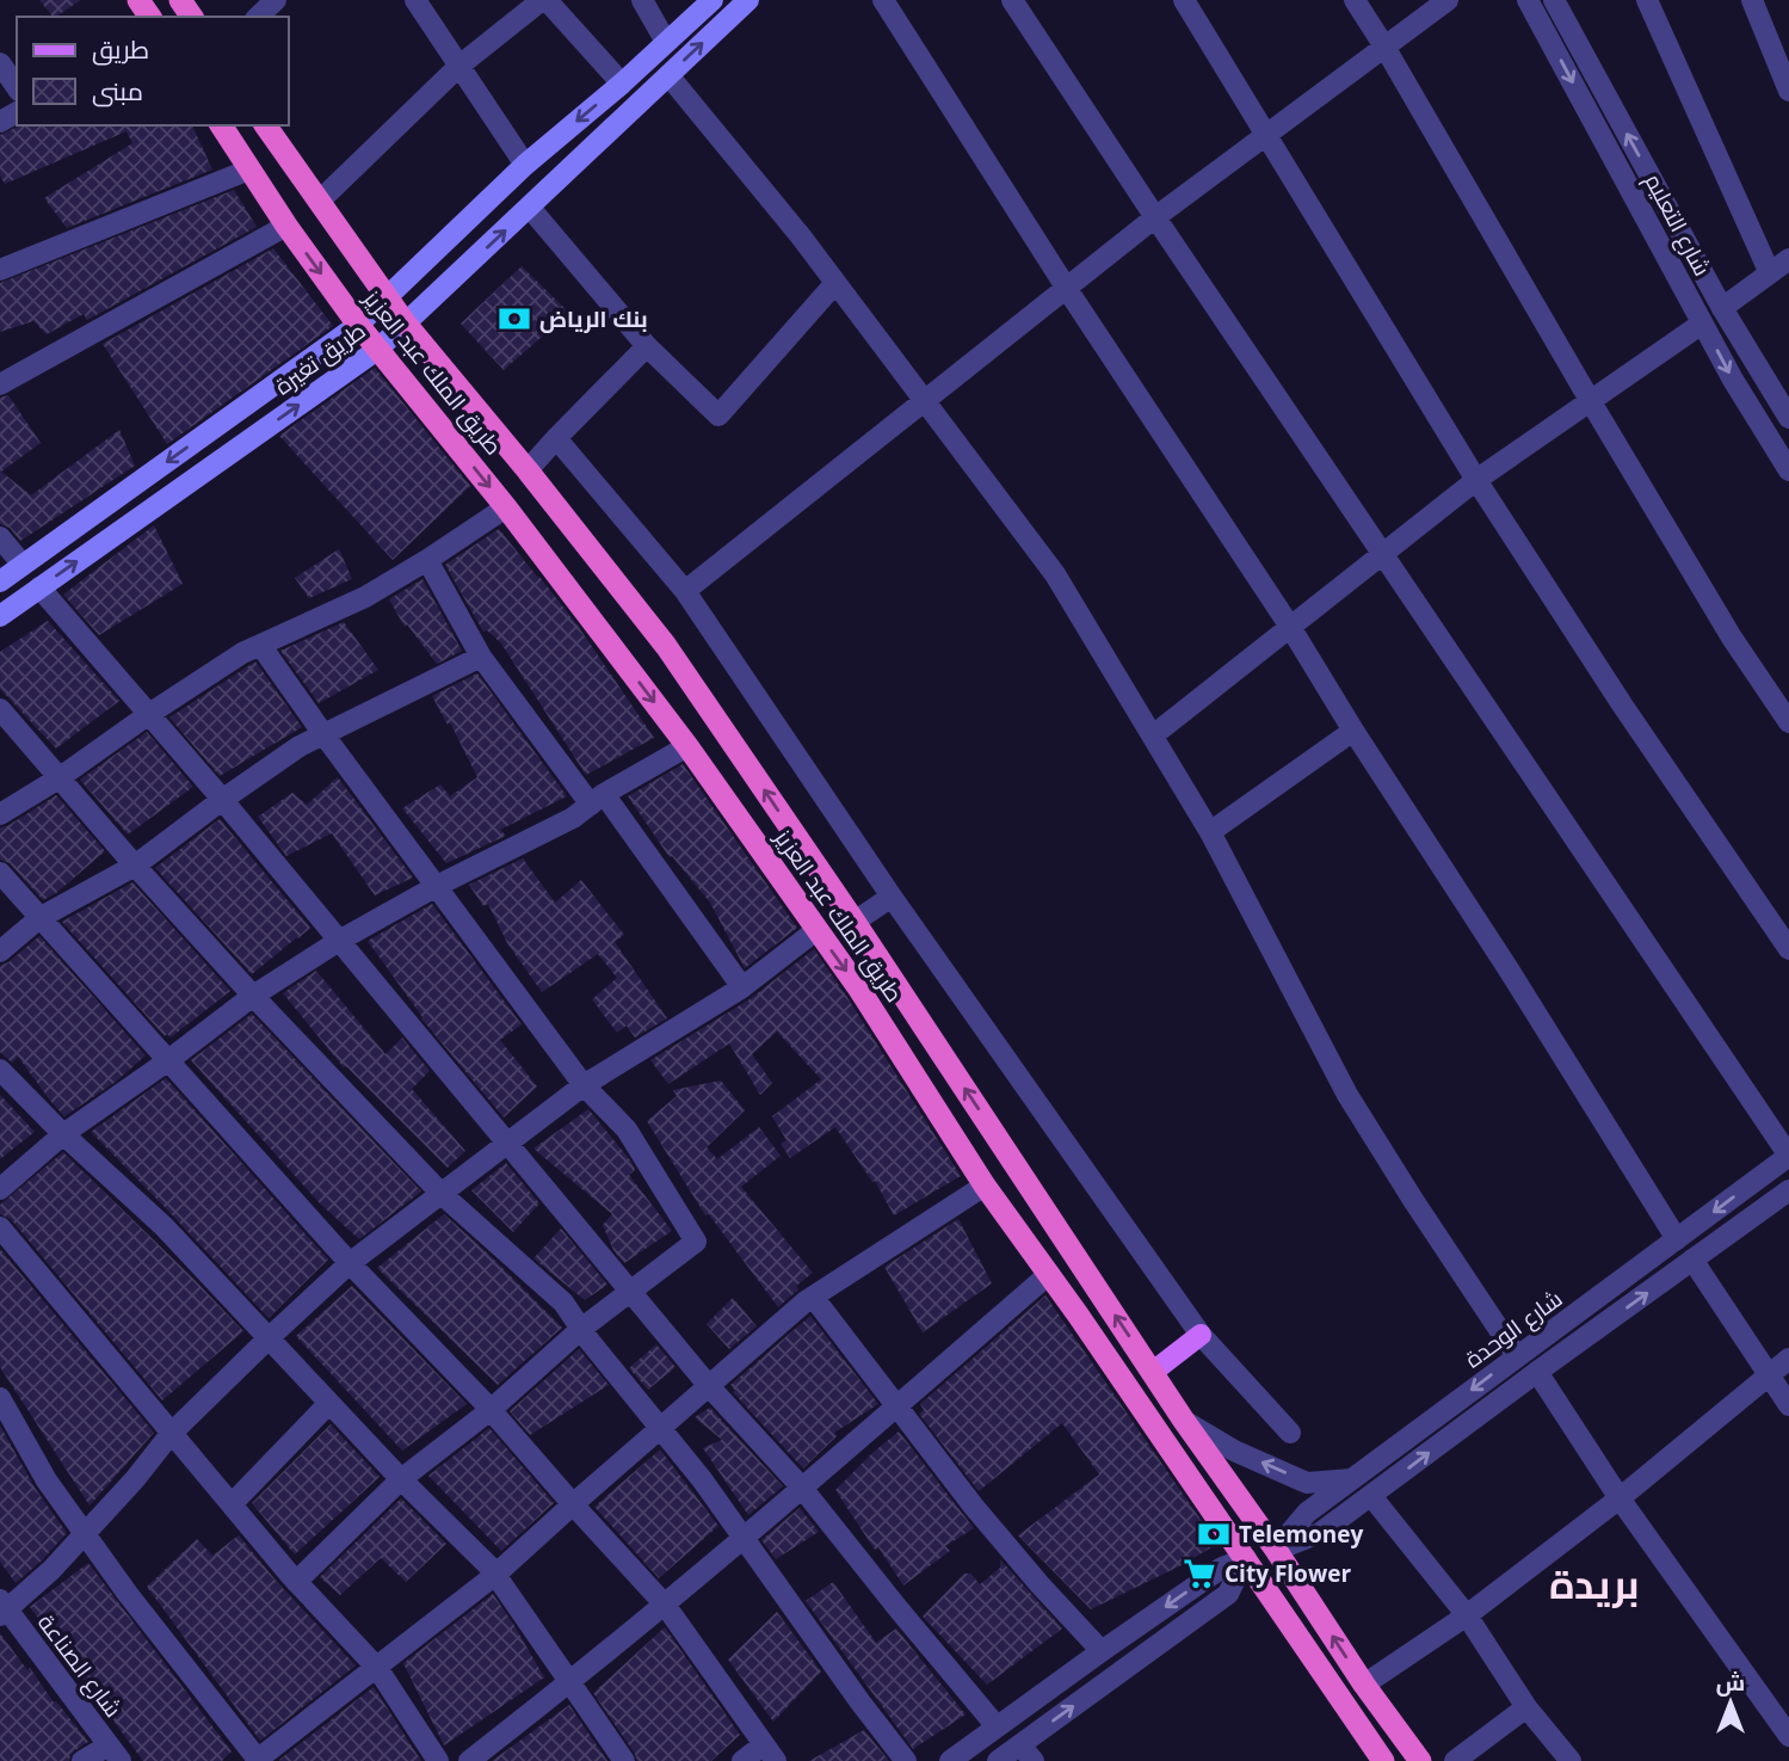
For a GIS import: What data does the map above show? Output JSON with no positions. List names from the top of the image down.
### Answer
{
  "streets": {
    "highway": ["طريق الملك عبد العزيز"],
    "main road": ["طريق تغيرة"],
    "street": ["شارع التعليم", "شارع الوحدة", "شارع الصناعة"]
  },
  "crossings": [
    ["طريق تغيرة", "طريق الملك عبد العزيز"],
    ["طريق الملك عبد العزيز", "شارع الوحدة"]
  ],
  "districts": ["بريدة"],
  "places": {
    "bank": ["بنك الرياض", "Telemoney"],
    "supermarket": ["City Flower"]
  },
  "legend": ["طريق", "مبنى"],
  "north": "top"
}
